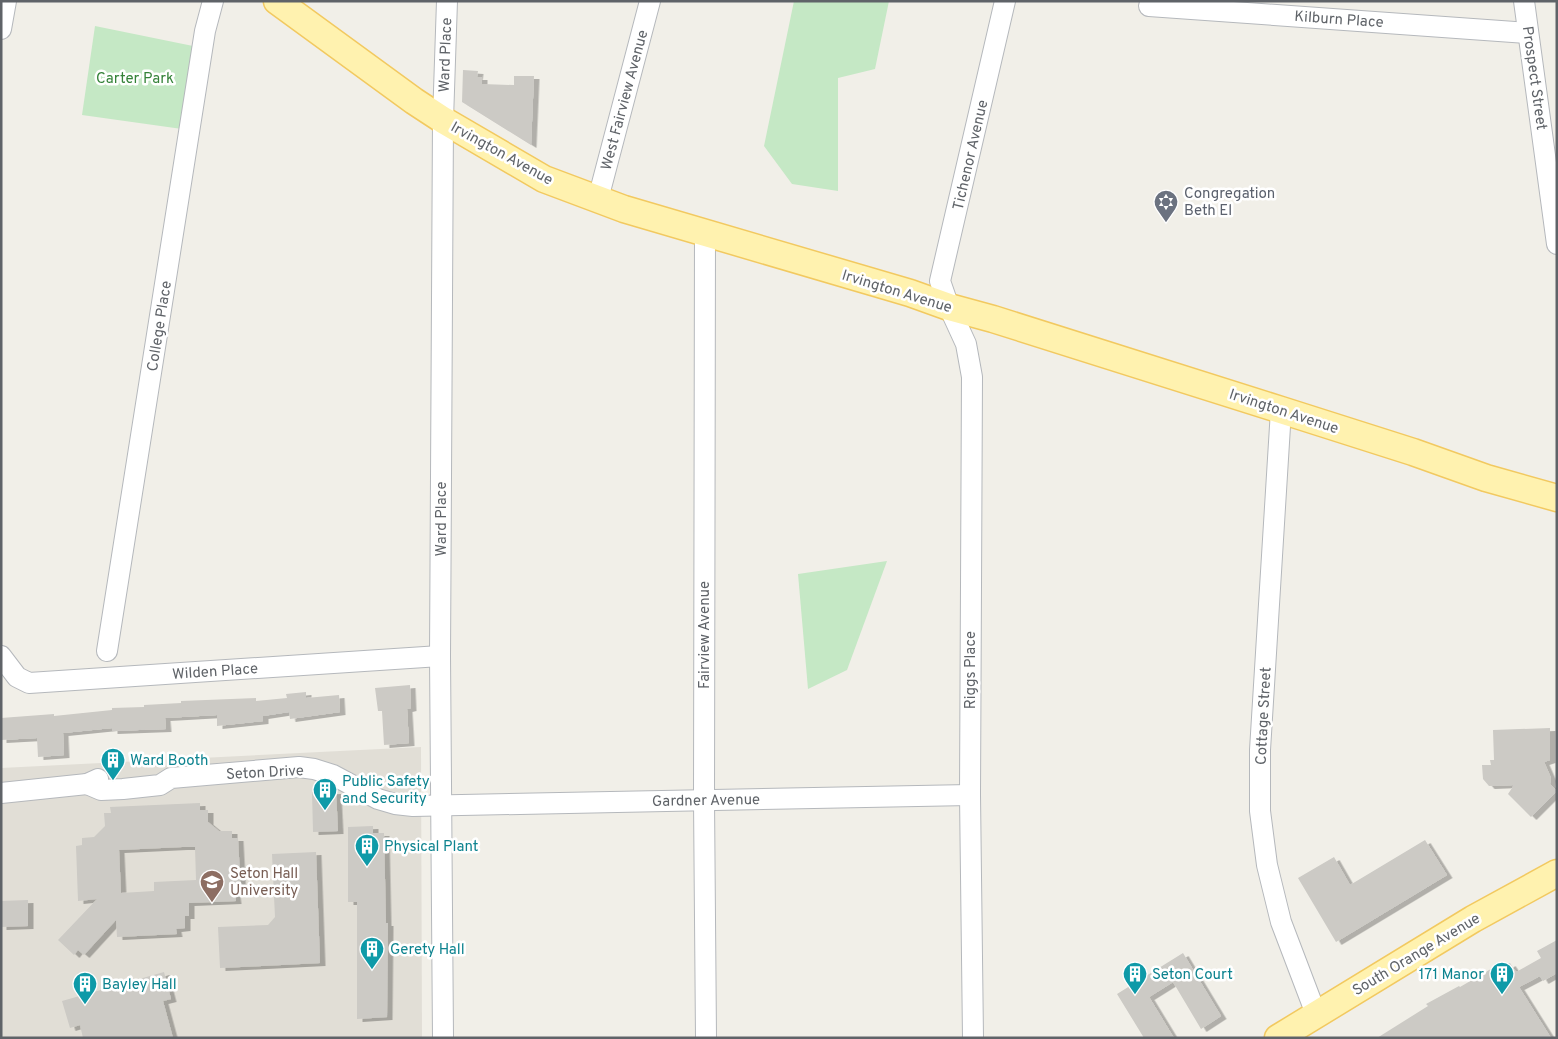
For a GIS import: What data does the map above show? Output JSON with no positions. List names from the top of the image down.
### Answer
{
  "streets": {
    "main road": ["Irvington Avenue", "South Orange Avenue"],
    "street": [
      "Kilburn Place",
      "Ward Place",
      "Prospect Street",
      "West Fairview Avenue",
      "Tichenor Avenue",
      "College Place",
      "Fairview Avenue",
      "Riggs Place",
      "Wilden Place",
      "Cottage Street",
      "Seton Drive",
      "Gardner Avenue"
    ]
  },
  "crossings": [
    ["Kilburn Place", "Prospect Street"],
    ["Ward Place", "Irvington Avenue"],
    ["Ward Place", "Wilden Place"],
    ["Ward Place", "Seton Drive"],
    ["Ward Place", "Gardner Avenue"],
    ["West Fairview Avenue", "Irvington Avenue"],
    ["Irvington Avenue", "Tichenor Avenue"],
    ["Irvington Avenue", "Fairview Avenue"],
    ["Irvington Avenue", "Riggs Place"],
    ["Irvington Avenue", "Cottage Street"],
    ["Tichenor Avenue", "Riggs Place"],
    ["Fairview Avenue", "Gardner Avenue"],
    ["Riggs Place", "Gardner Avenue"],
    ["Cottage Street", "South Orange Avenue"],
    ["Seton Drive", "Gardner Avenue"]
  ],
  "parks": ["Carter Park"],
  "places": {
    "synagogue": ["Congregation Beth El"],
    "building": [
      "Ward Booth",
      "Public Safety and Security",
      "Physical Plant",
      "Gerety Hall",
      "Seton Court",
      "171 Manor",
      "Bayley Hall"
    ],
    "school or university": ["Seton Hall University"]
  }
}
